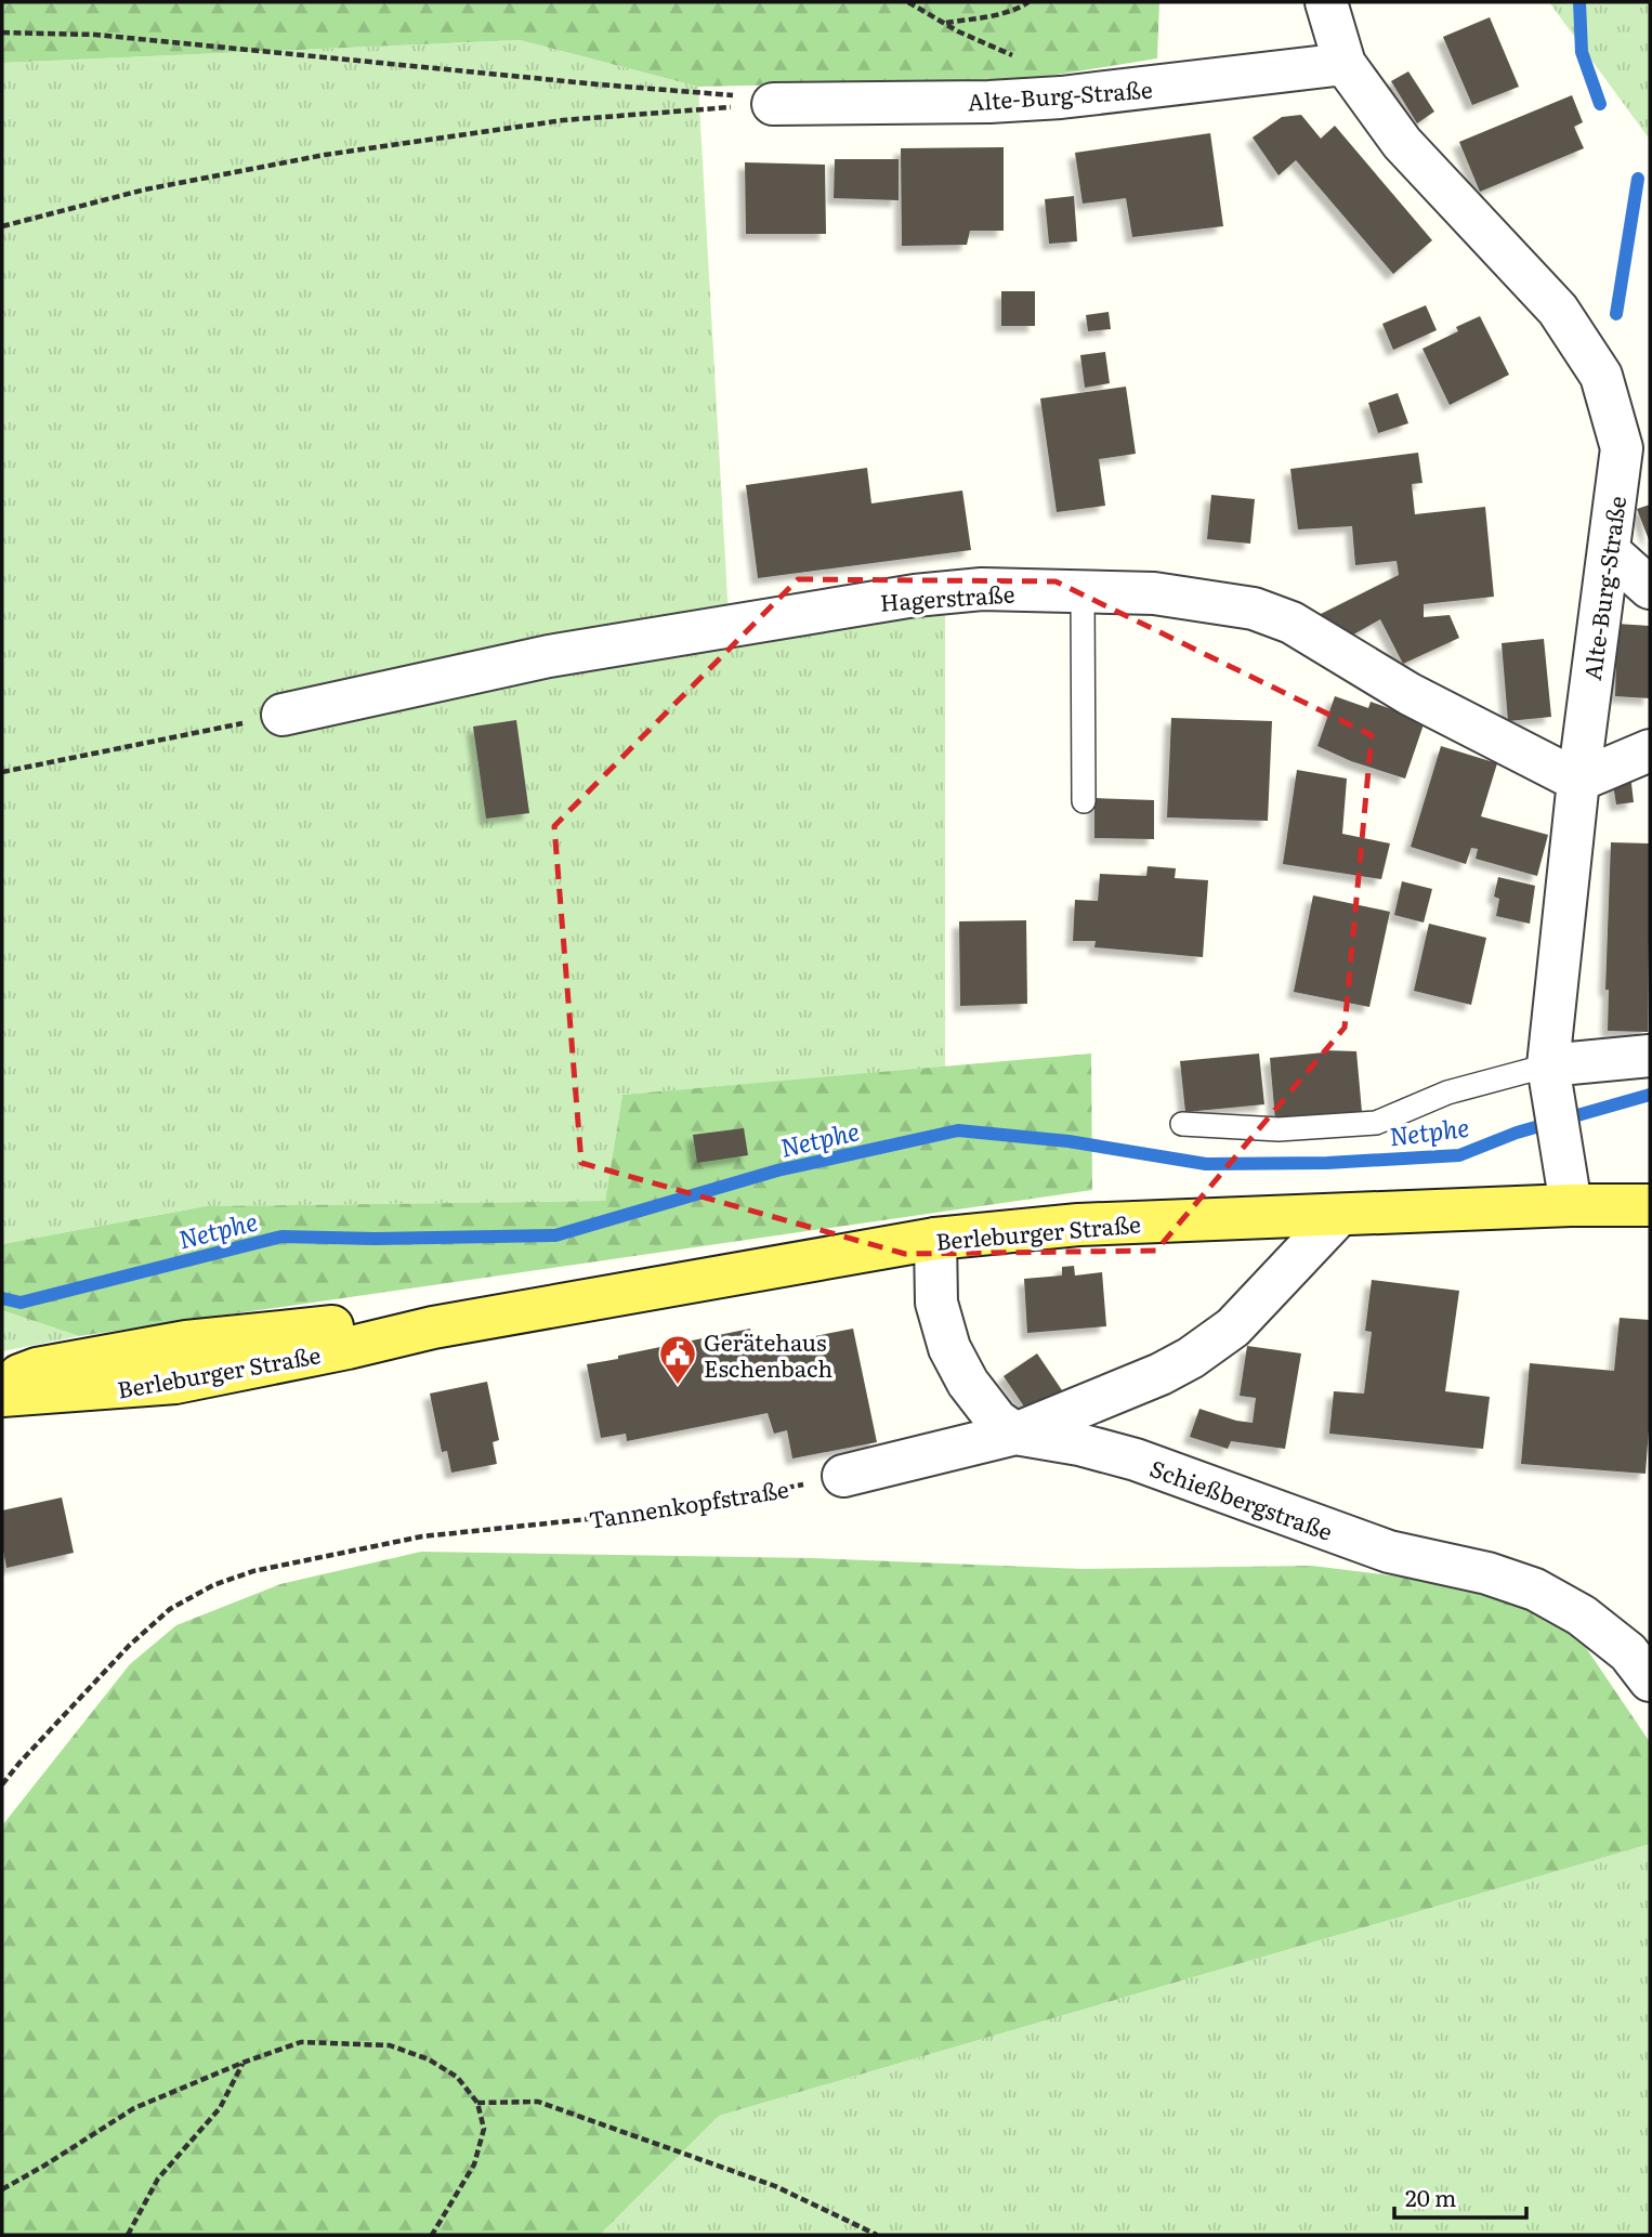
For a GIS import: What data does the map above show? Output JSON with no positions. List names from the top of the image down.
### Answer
{
  "streets": {
    "main road": ["Berleburger Straße"],
    "street": ["Alte-Burg-Straße", "Hagerstraße", "Schießbergstraße"],
    "path": ["Tannenkopfstraße"]
  },
  "crossings": [
    ["Alte-Burg-Straße", "Hagerstraße"],
    ["Alte-Burg-Straße", "Berleburger Straße"]
  ],
  "water": ["Netphe"],
  "places": {
    "public building": ["Gerätehaus Eschenbach"]
  },
  "scale_bar": "20 m"
}
